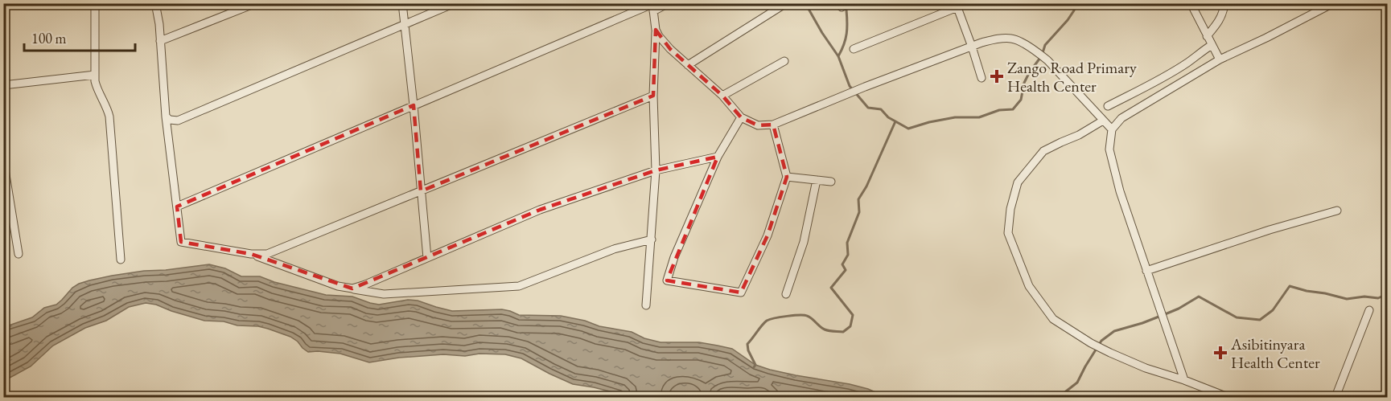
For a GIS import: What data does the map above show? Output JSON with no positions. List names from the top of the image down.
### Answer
{
  "places": {
    "health": ["Zango Road Primary Health Center", "Asibitinyara Health Center"]
  },
  "scale_bar": "100 m"
}
